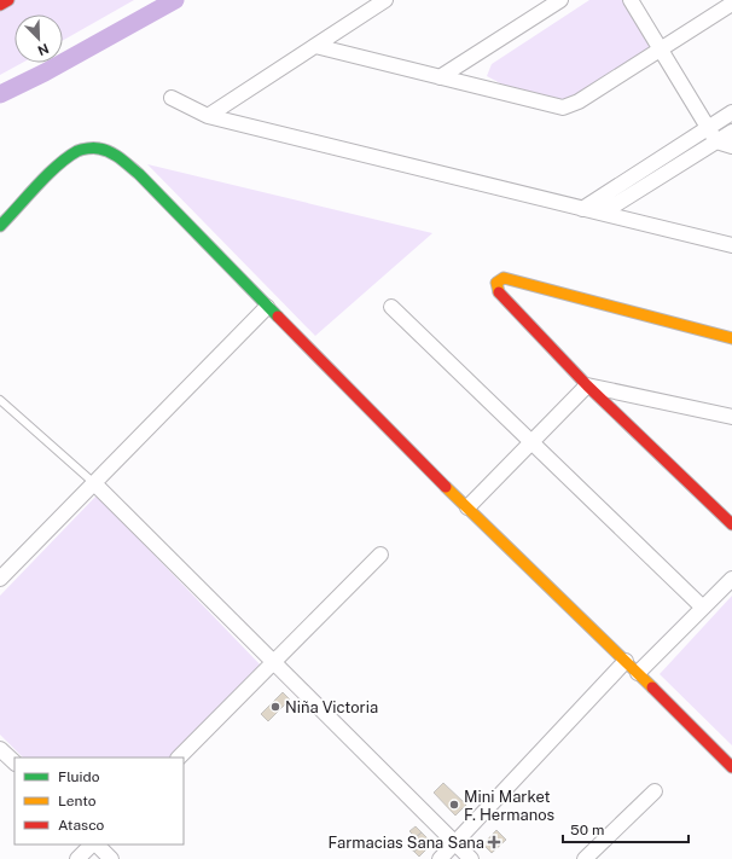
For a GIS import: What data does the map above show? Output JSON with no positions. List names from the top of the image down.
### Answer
{
  "places": {
    "other": ["Niña Victoria", "Mini Market F. Hermanos"],
    "health": ["Farmacias Sana Sana"]
  },
  "legend": ["Fluido", "Lento", "Atasco"],
  "scale_bar": "50 m",
  "north": "bottom right"
}
